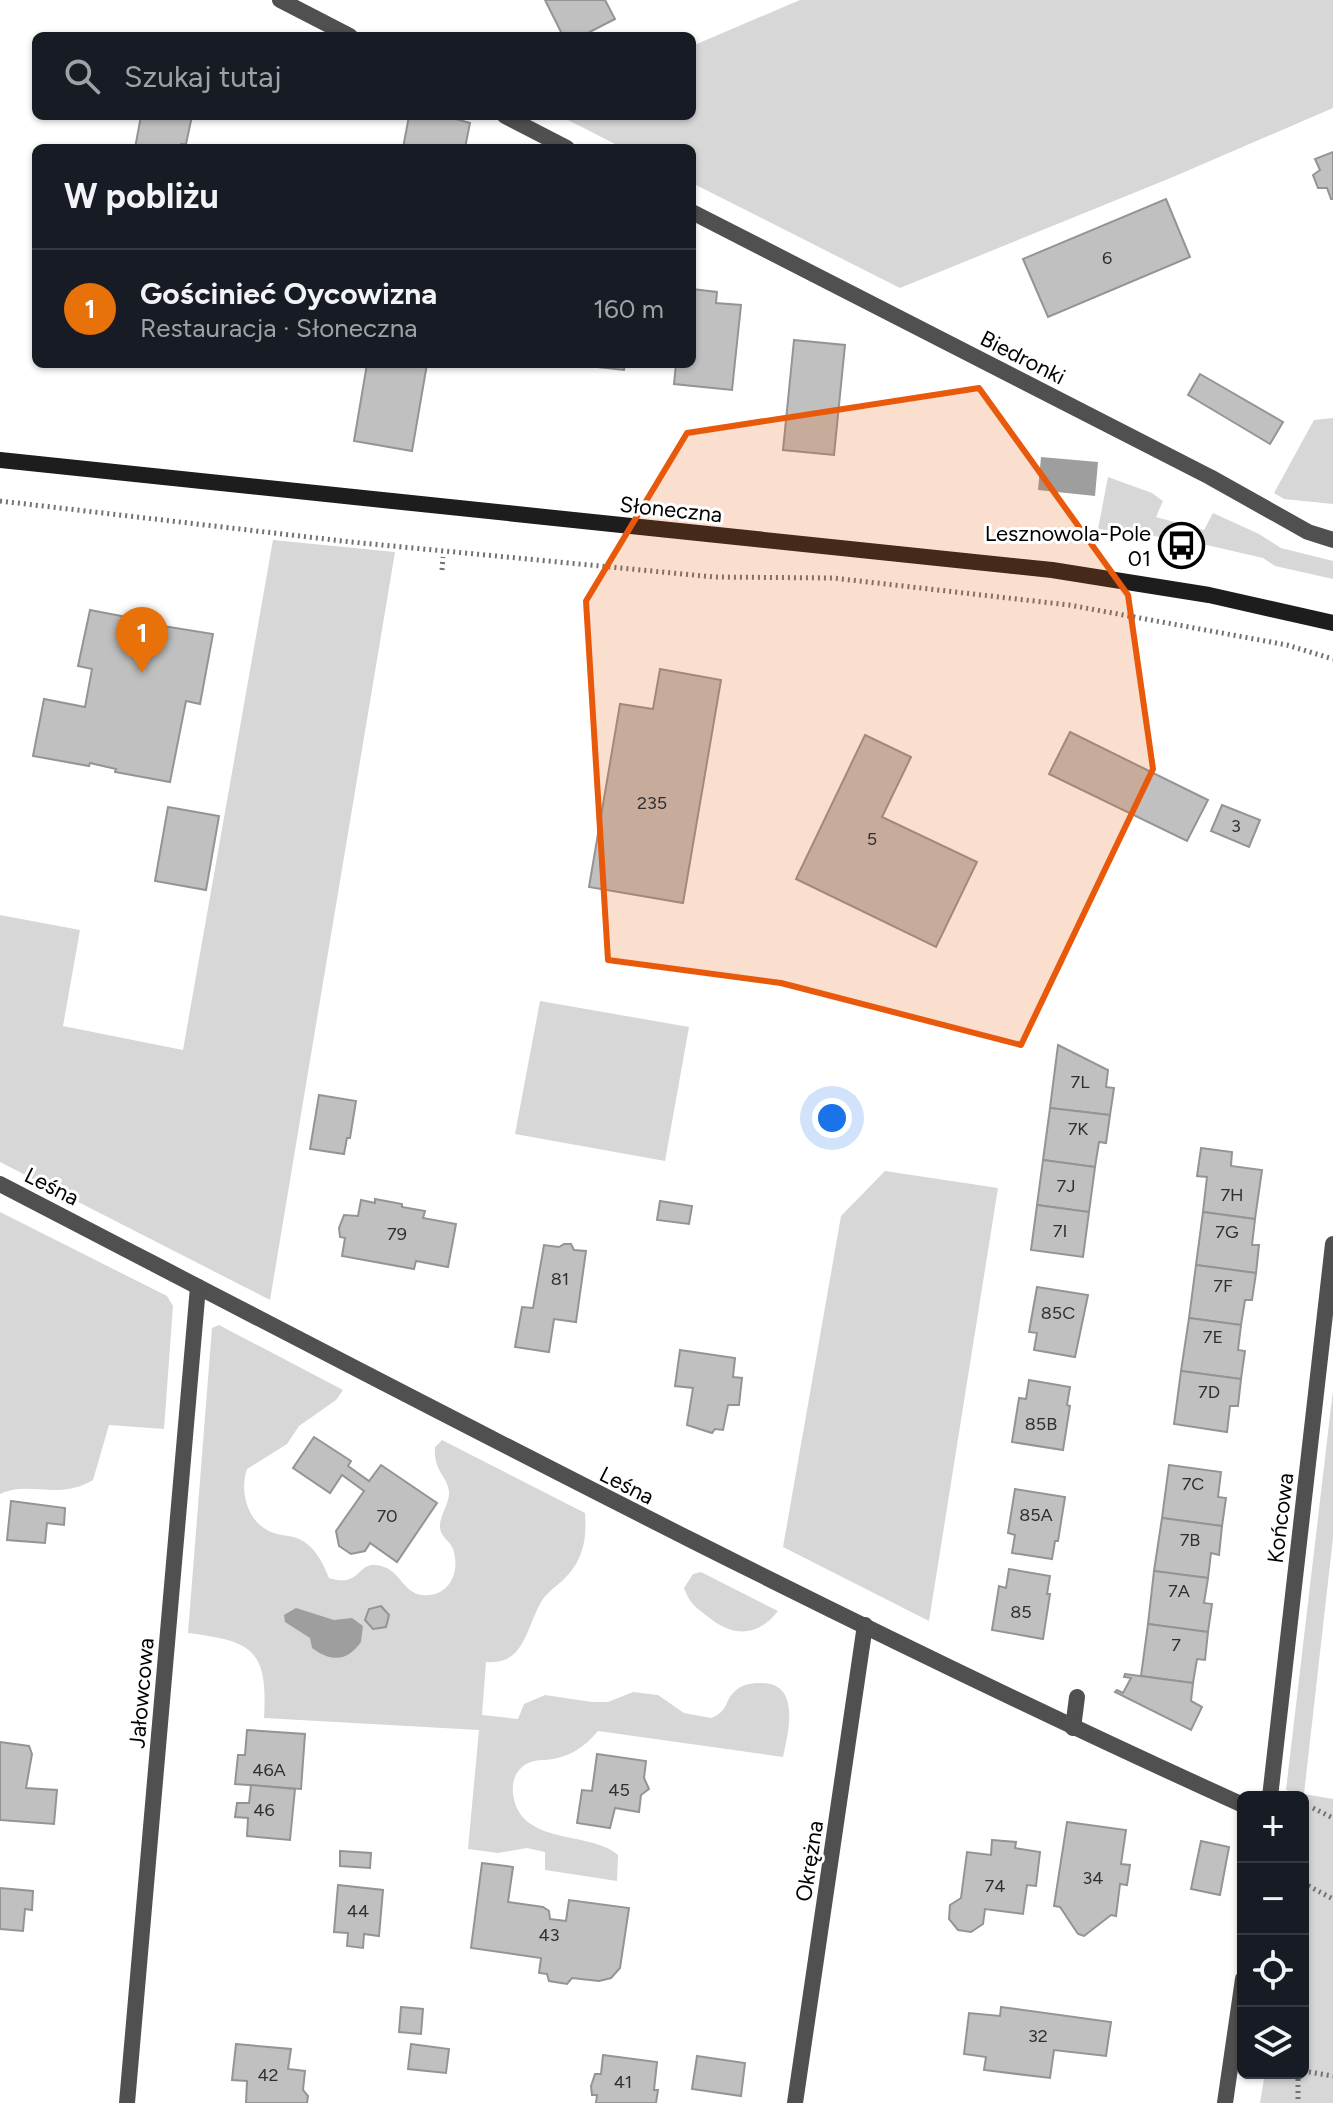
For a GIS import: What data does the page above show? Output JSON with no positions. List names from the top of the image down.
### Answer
{
  "streets": {
    "main road": ["Słoneczna"],
    "street": [
      "Biedronki",
      "Leśna",
      "Końcowa",
      "Jałowcowa",
      "Okrężna"
    ]
  },
  "crossings": [
    ["Leśna", "Jałowcowa"],
    ["Leśna", "Okrężna"]
  ],
  "places": {
    "bus stop": ["Lesznowola-Pole 01"]
  },
  "house_numbers": [
    "6",
    "235",
    "3",
    "5",
    "7L",
    "7K",
    "7J",
    "7H",
    "7I",
    "7G",
    "79",
    "81",
    "7F",
    "85C",
    "7E",
    "7D",
    "85B",
    "7C",
    "85A",
    "70",
    "7B",
    "7A",
    "85",
    "7",
    "46A",
    "45",
    "46",
    "34",
    "74",
    "44",
    "43",
    "32",
    "42",
    "41"
  ],
  "page": {
    "search": "Szukaj tutaj",
    "heading": "W pobliżu",
    "list": [
      {
        "mark": "1",
        "name": "Gościnieć Oycowizna",
        "note": "Restauracja · Słoneczna",
        "value": "160 m"
      }
    ],
    "pins": "1",
    "map_buttons": ["+", "−"]
  }
}
